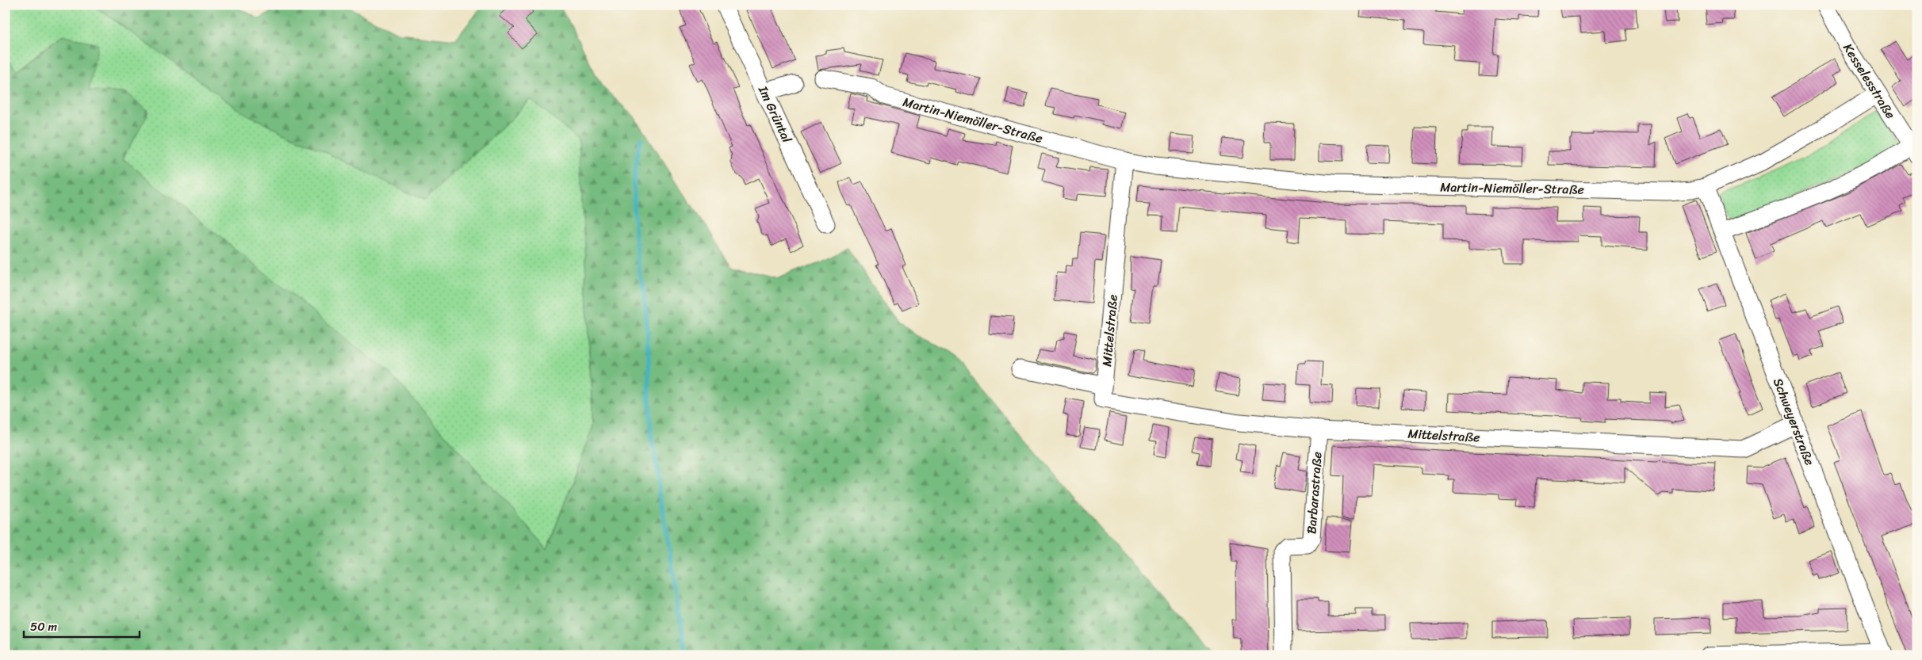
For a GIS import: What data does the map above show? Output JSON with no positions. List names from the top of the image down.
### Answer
{
  "streets": {
    "street": [
      "Kesselesstraße",
      "Im Grüntal",
      "Martin-Niemöller-Straße",
      "Mittelstraße",
      "Schweyerstraße",
      "Barbarastraße"
    ]
  },
  "crossings": [
    ["Kesselesstraße", "Martin-Niemöller-Straße"],
    ["Martin-Niemöller-Straße", "Mittelstraße"],
    ["Martin-Niemöller-Straße", "Schweyerstraße"],
    ["Mittelstraße", "Schweyerstraße"],
    ["Mittelstraße", "Barbarastraße"]
  ],
  "scale_bar": "50 m"
}
